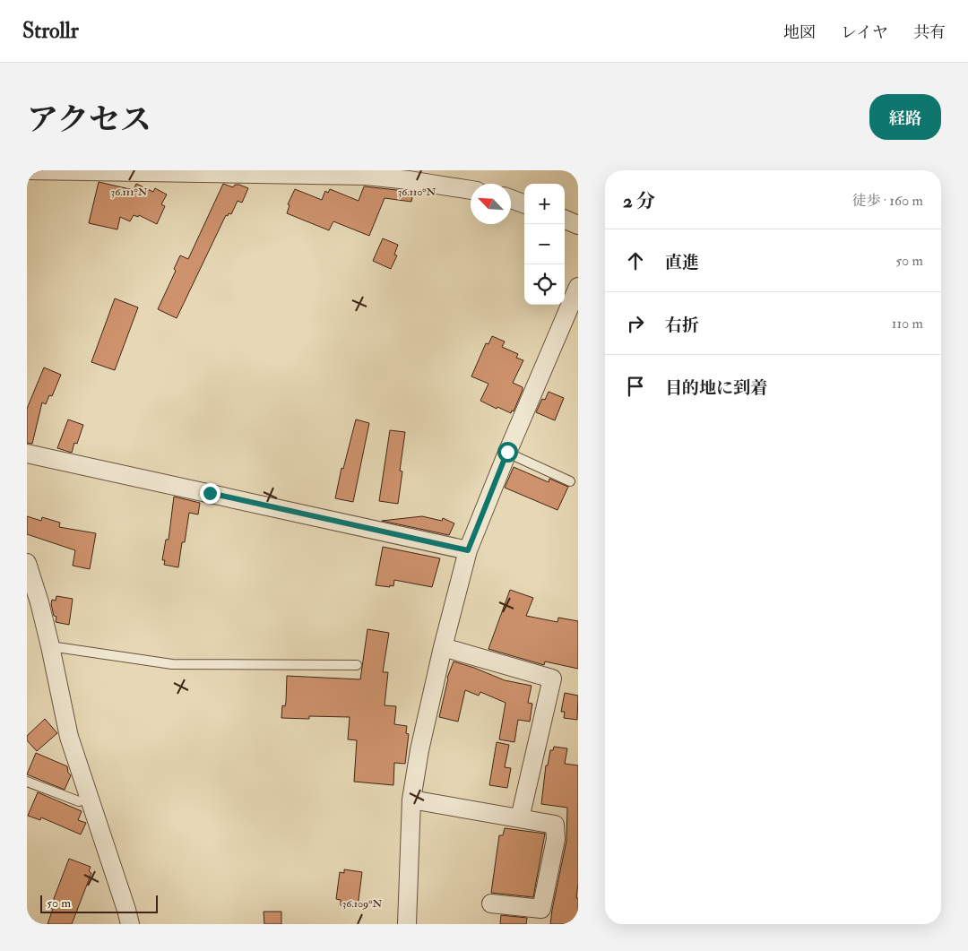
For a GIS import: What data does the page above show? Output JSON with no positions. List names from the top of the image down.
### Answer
{
  "scale_bar": "50 m",
  "north": "top left",
  "page": {
    "header": "Strollr",
    "nav": ["地図", "レイヤ", "共有"],
    "title": "アクセス",
    "buttons": "経路",
    "heading": ["2 分", "徒歩 · 160 m"],
    "map_buttons": ["+", "−"],
    "list": [
      ["直進", "50 m"],
      ["右折", "110 m"],
      "目的地に到着"
    ],
    "scale": "50 m"
  },
  "coordinates": ["36.111°N", "36.110°N", "36.109°N"]
}
